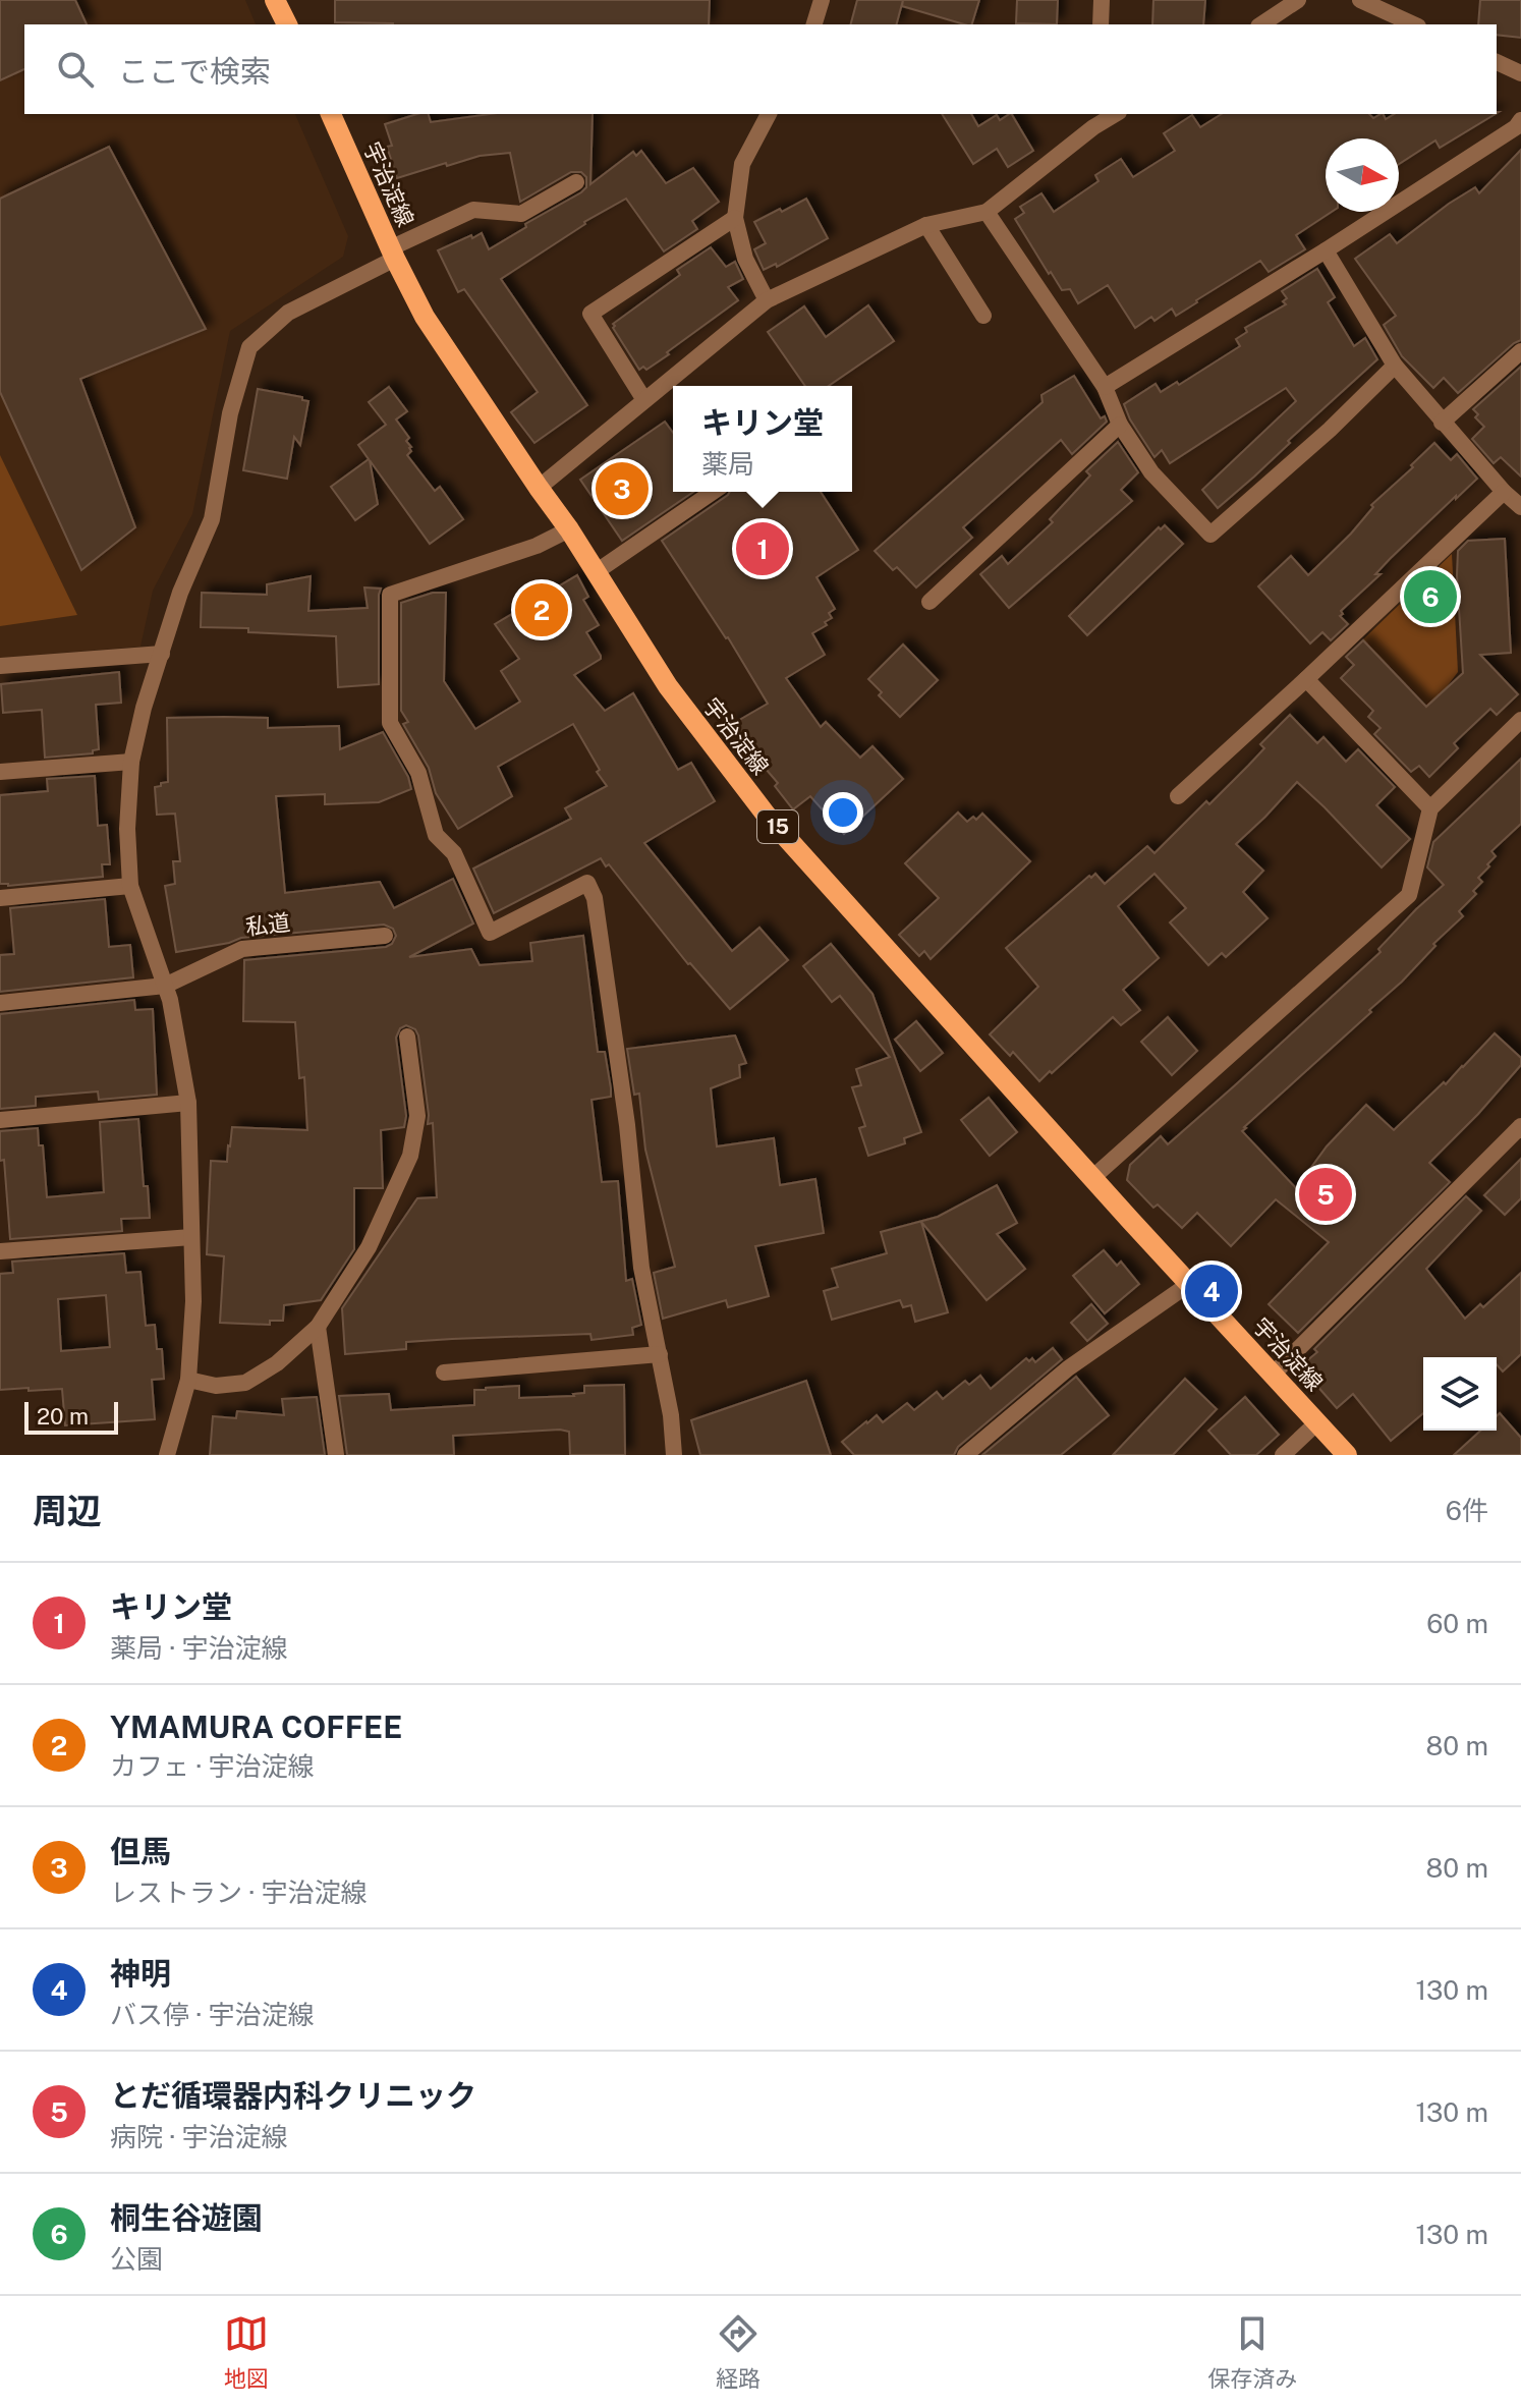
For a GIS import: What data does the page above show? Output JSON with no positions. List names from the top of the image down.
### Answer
{
  "streets": {
    "main road": ["宇治淀線", "15"],
    "street": ["私道"]
  },
  "scale_bar": "20 m",
  "north": "right",
  "page": {
    "search": "ここで検索",
    "popup": ["キリン堂", "薬局"],
    "pins": [
      "3",
      "1",
      "6",
      "2",
      "5",
      "4"
    ],
    "scale": "20 m",
    "heading": ["周辺", "6件"],
    "list": [
      {
        "mark": "1",
        "name": "キリン堂",
        "note": "薬局 · 宇治淀線",
        "value": "60 m"
      },
      {
        "mark": "2",
        "name": "YMAMURA COFFEE",
        "note": "カフェ · 宇治淀線",
        "value": "80 m"
      },
      {
        "mark": "3",
        "name": "但馬",
        "note": "レストラン · 宇治淀線",
        "value": "80 m"
      },
      {
        "mark": "4",
        "name": "神明",
        "note": "バス停 · 宇治淀線",
        "value": "130 m"
      },
      {
        "mark": "5",
        "name": "とだ循環器内科クリニック",
        "note": "病院 · 宇治淀線",
        "value": "130 m"
      },
      {
        "mark": "6",
        "name": "桐生谷遊園",
        "note": "公園",
        "value": "130 m"
      }
    ],
    "nav": ["地図", "経路", "保存済み"]
  }
}
